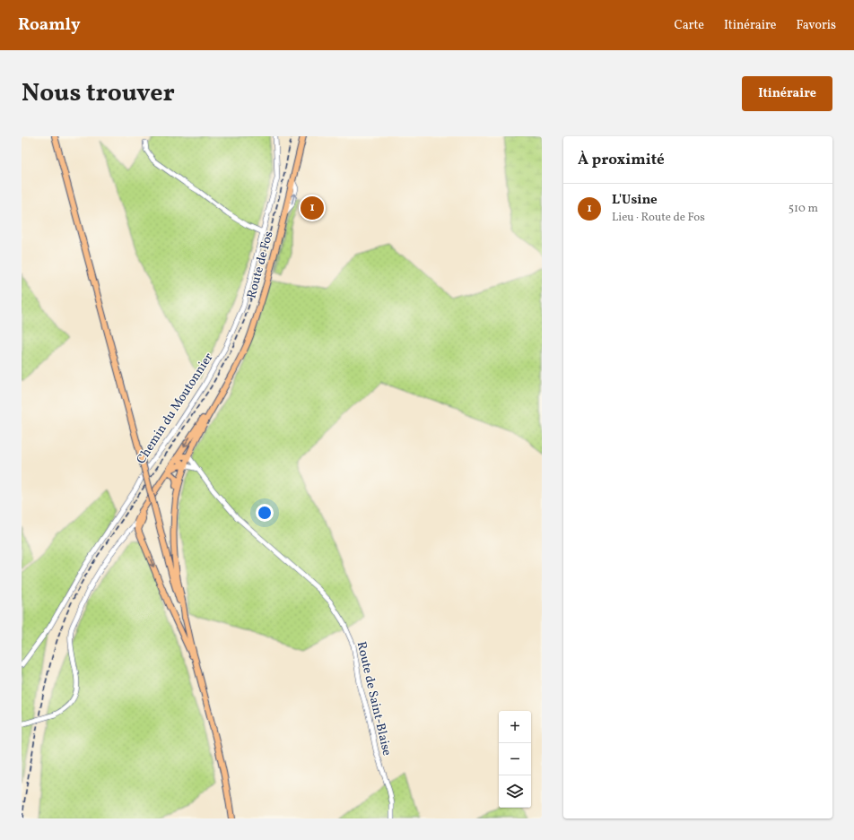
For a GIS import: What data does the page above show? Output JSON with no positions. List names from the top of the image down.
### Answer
{
  "streets": {
    "main road": ["Route de Fos"],
    "street": ["Chemin du Moutonnier", "Route de Saint-Blaise"]
  },
  "page": {
    "header": "Roamly",
    "nav": ["Carte", "Itinéraire", "Favoris"],
    "title": "Nous trouver",
    "buttons": "Itinéraire",
    "heading": "À proximité",
    "list": [
      {
        "mark": "1",
        "name": "L'Usine",
        "note": "Lieu · Route de Fos",
        "value": "510 m"
      }
    ],
    "pins": "1",
    "map_buttons": ["+", "−"]
  }
}
